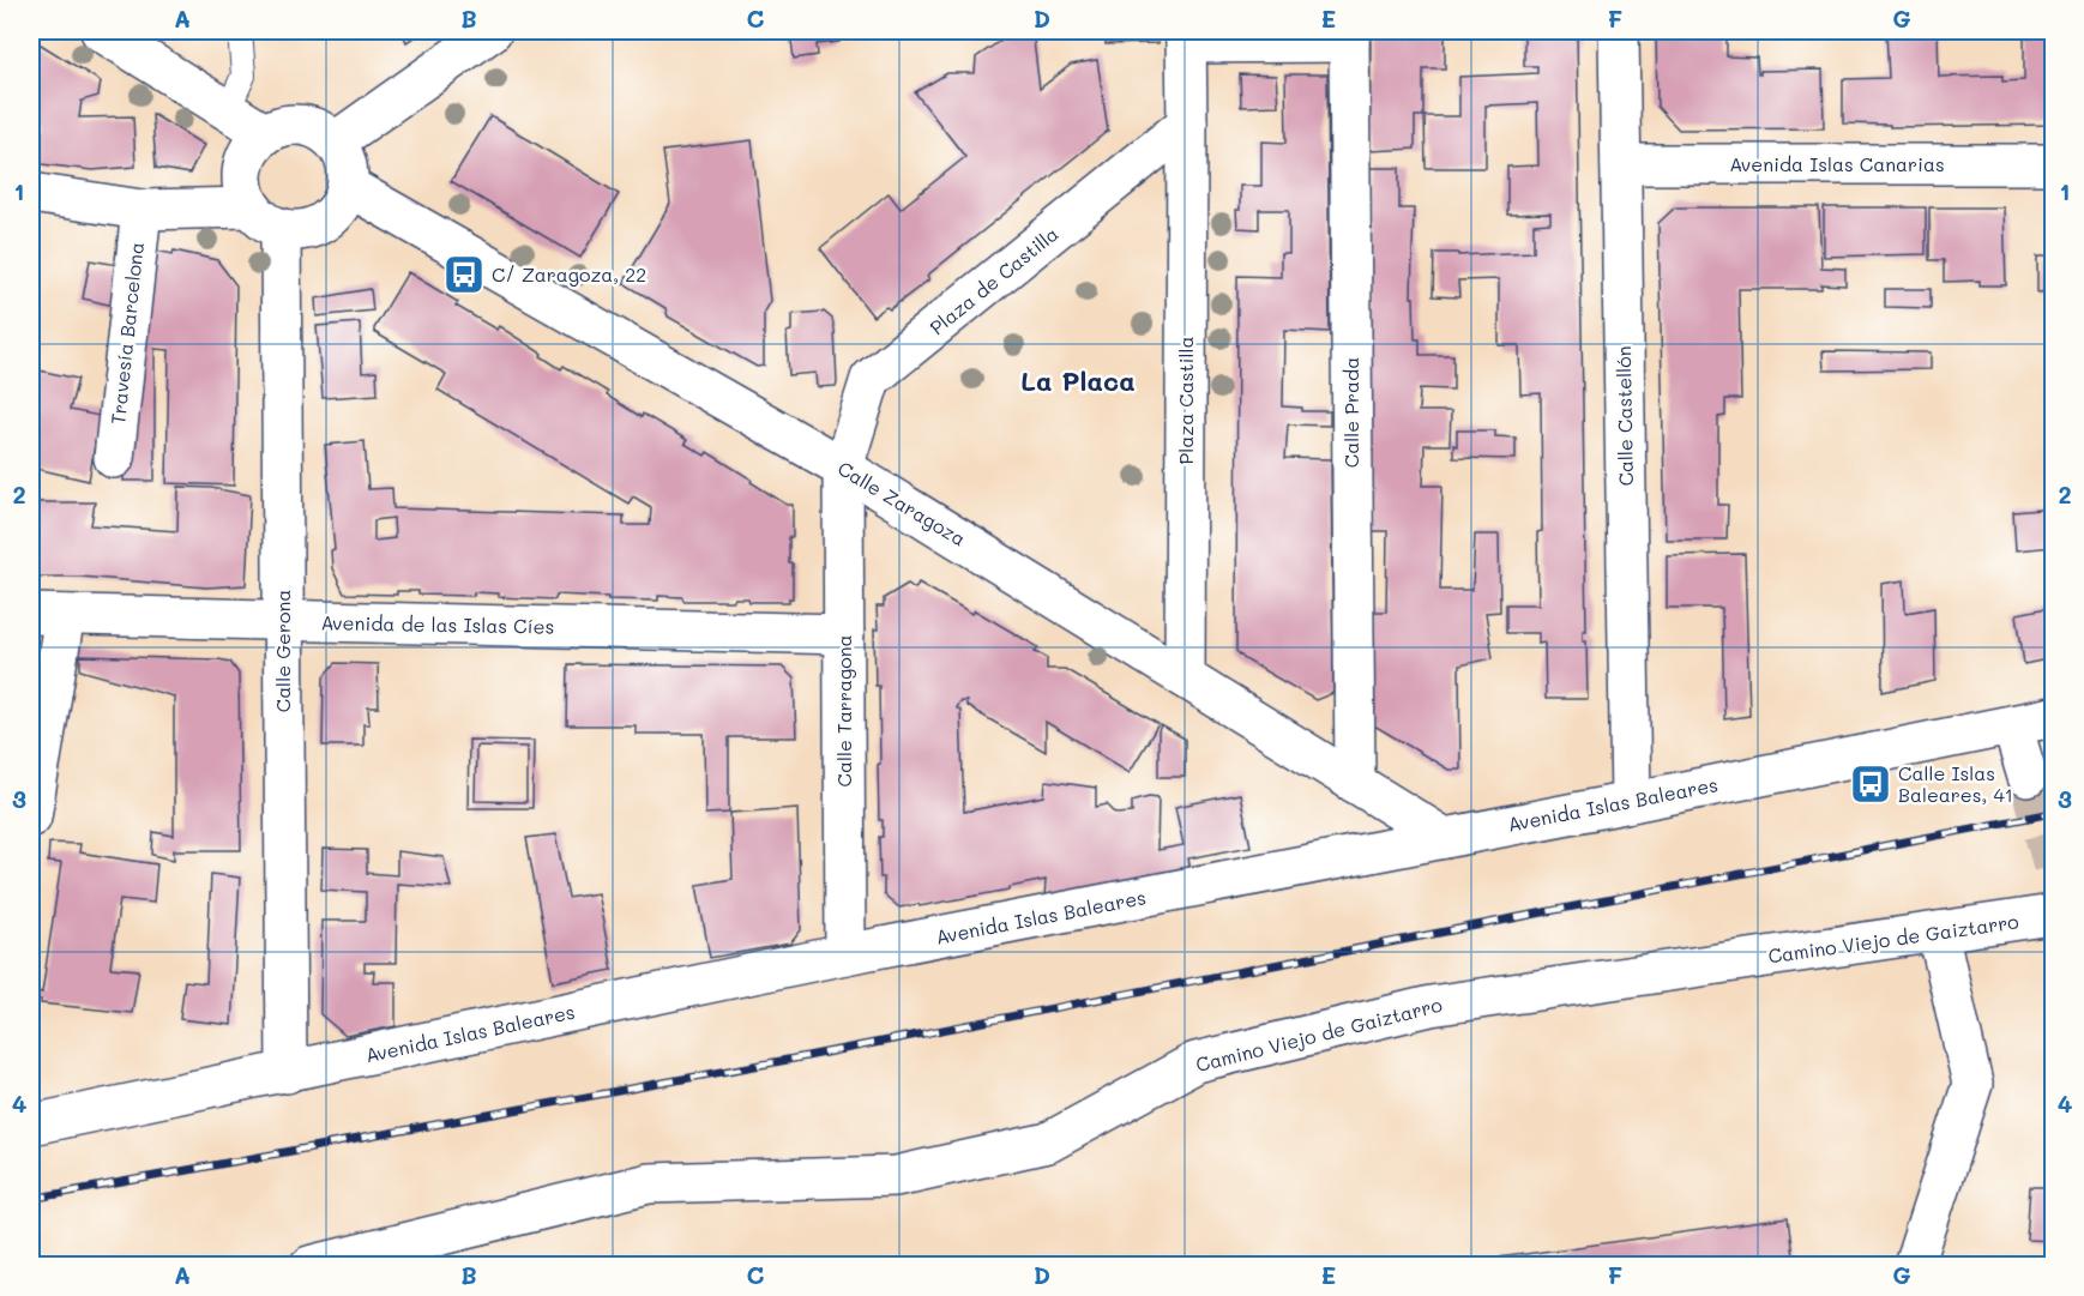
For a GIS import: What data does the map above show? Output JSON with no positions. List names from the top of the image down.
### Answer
{
  "streets": {
    "street": [
      "Avenida Islas Canarias",
      "Plaza de Castilla",
      "Travesía Barcelona",
      "Plaza Castilla",
      "Calle Prada",
      "Calle Castellón",
      "Calle Zaragoza",
      "Avenida de las Islas Cíes",
      "Calle Gerona",
      "Calle Tarragona",
      "Avenida Islas Baleares",
      "Camino Viejo de Gaiztarro"
    ]
  },
  "crossings": [
    ["Avenida Islas Canarias", "Calle Castellón"],
    ["Plaza de Castilla", "Plaza Castilla"],
    ["Plaza de Castilla", "Calle Zaragoza"],
    ["Plaza de Castilla", "Calle Tarragona"],
    ["Plaza Castilla", "Calle Prada"],
    ["Plaza Castilla", "Calle Zaragoza"],
    ["Calle Prada", "Calle Zaragoza"],
    ["Calle Castellón", "Avenida Islas Baleares"],
    ["Calle Zaragoza", "Calle Gerona"],
    ["Calle Zaragoza", "Calle Tarragona"],
    ["Calle Zaragoza", "Avenida Islas Baleares"],
    ["Avenida de las Islas Cíes", "Calle Gerona"],
    ["Avenida de las Islas Cíes", "Calle Tarragona"],
    ["Calle Gerona", "Avenida Islas Baleares"],
    ["Calle Tarragona", "Avenida Islas Baleares"]
  ],
  "districts": ["La Placa"],
  "places": {
    "bus stop": ["C/ Zaragoza, 22", "Calle Islas Baleares, 41"]
  },
  "grid": {
    "columns": [
      "A",
      "B",
      "C",
      "D",
      "E",
      "F",
      "G"
    ],
    "rows": [
      "1",
      "2",
      "3",
      "4"
    ]
  }
}
